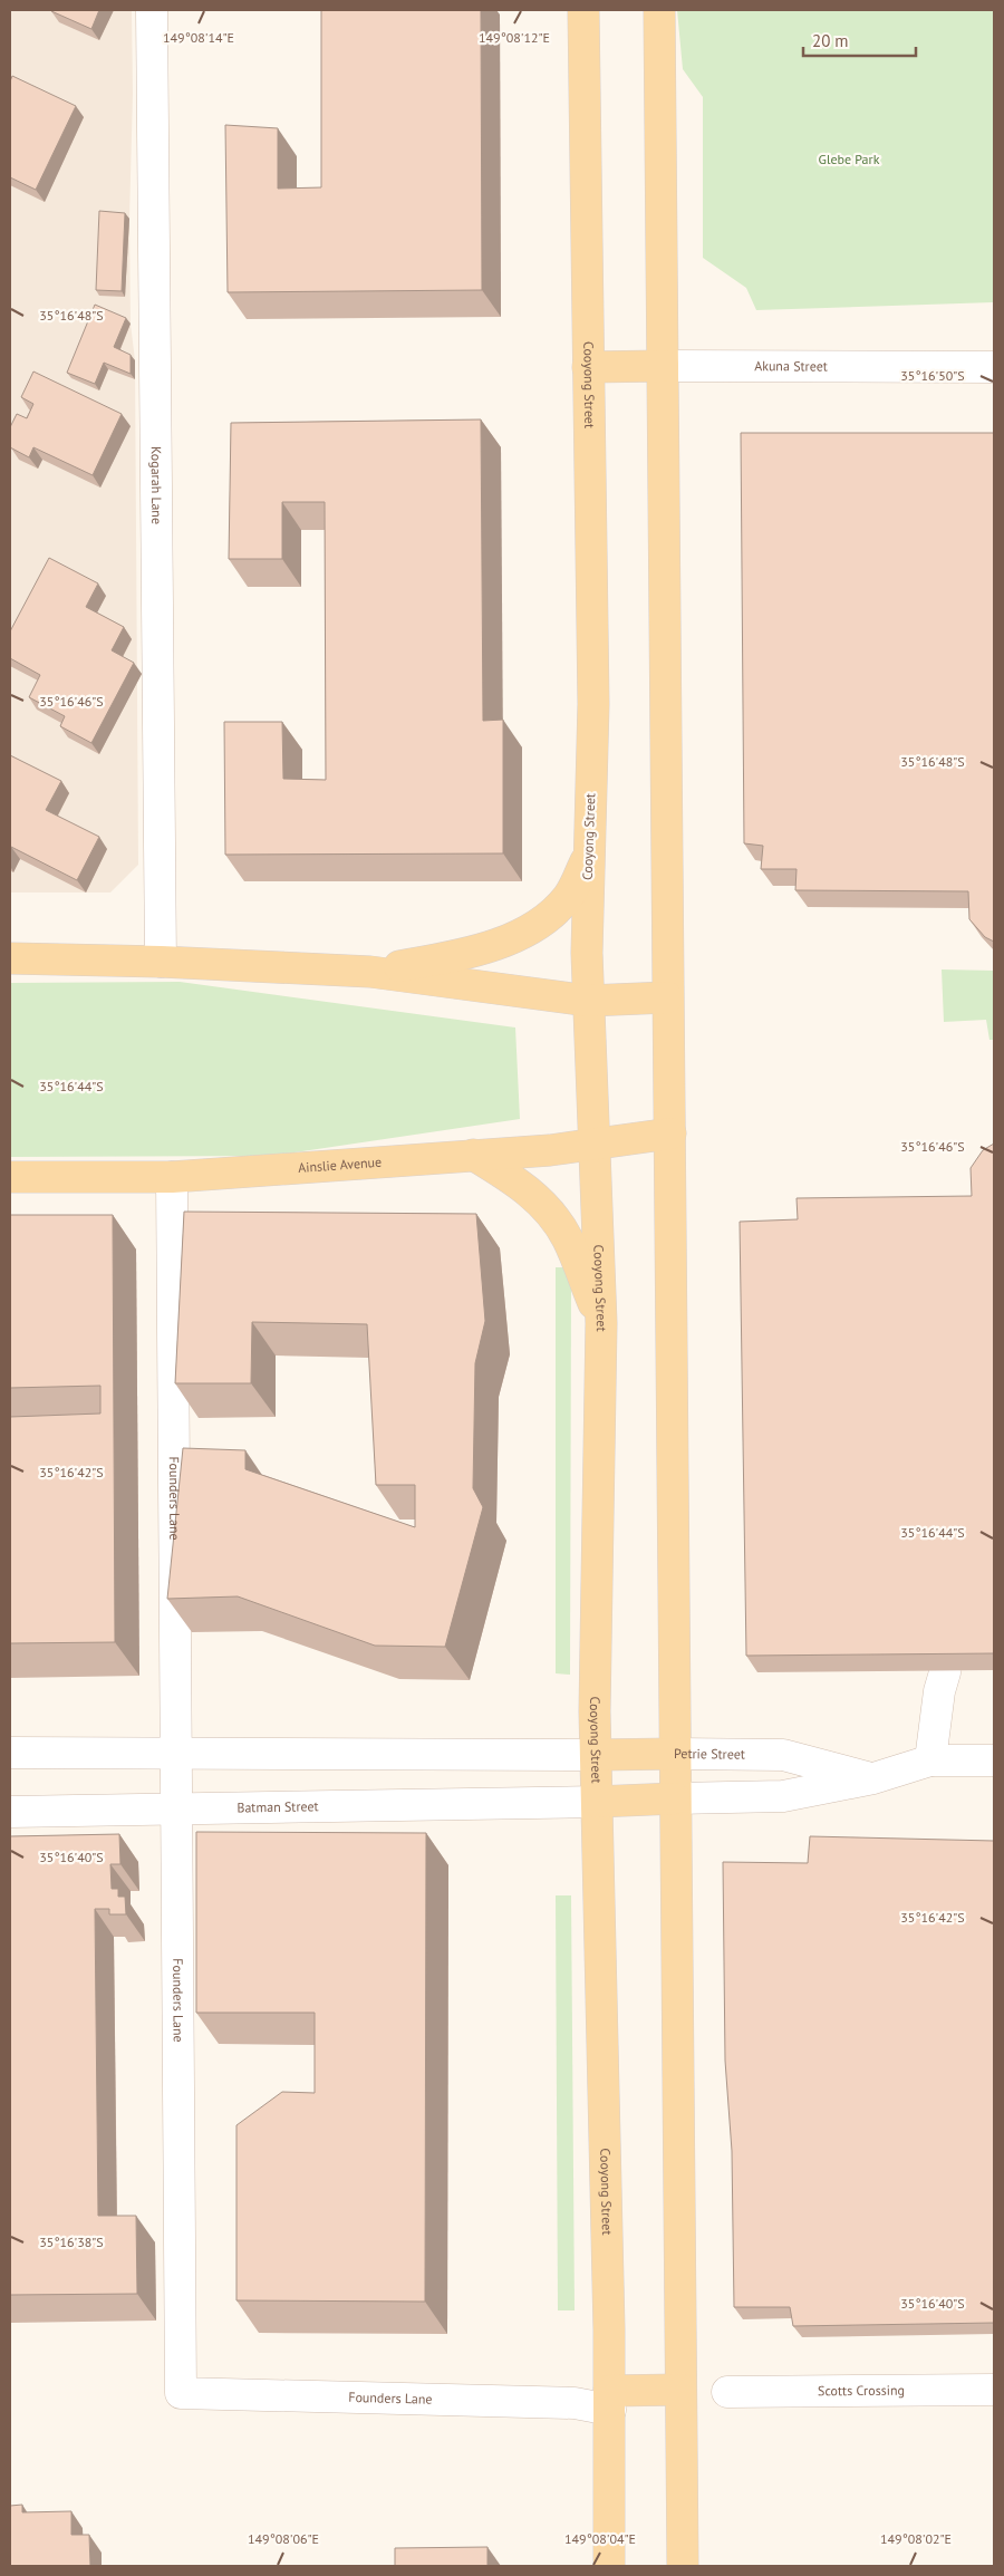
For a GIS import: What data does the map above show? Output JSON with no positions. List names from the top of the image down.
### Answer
{
  "streets": {
    "main road": [
      "Akuna Street",
      "Cooyong Street",
      "Ainslie Avenue",
      "Petrie Street"
    ],
    "street": [
      "Kogarah Lane",
      "Founders Lane",
      "Batman Street",
      "Scotts Crossing"
    ]
  },
  "crossings": [
    ["Akuna Street", "Cooyong Street"],
    ["Cooyong Street", "Ainslie Avenue"],
    ["Cooyong Street", "Founders Lane"],
    ["Cooyong Street", "Petrie Street"],
    ["Cooyong Street", "Batman Street"],
    ["Ainslie Avenue", "Founders Lane"],
    ["Founders Lane", "Petrie Street"],
    ["Founders Lane", "Batman Street"]
  ],
  "parks": ["Glebe Park"],
  "scale_bar": "20 m",
  "coordinates": [
    "149°08'14\"E",
    "149°08'12\"E",
    "35°16'48\"S",
    "35°16'50\"S",
    "35°16'46\"S",
    "35°16'44\"S",
    "35°16'42\"S",
    "35°16'40\"S",
    "35°16'38\"S",
    "149°08'06\"E",
    "149°08'04\"E",
    "149°08'02\"E"
  ]
}
